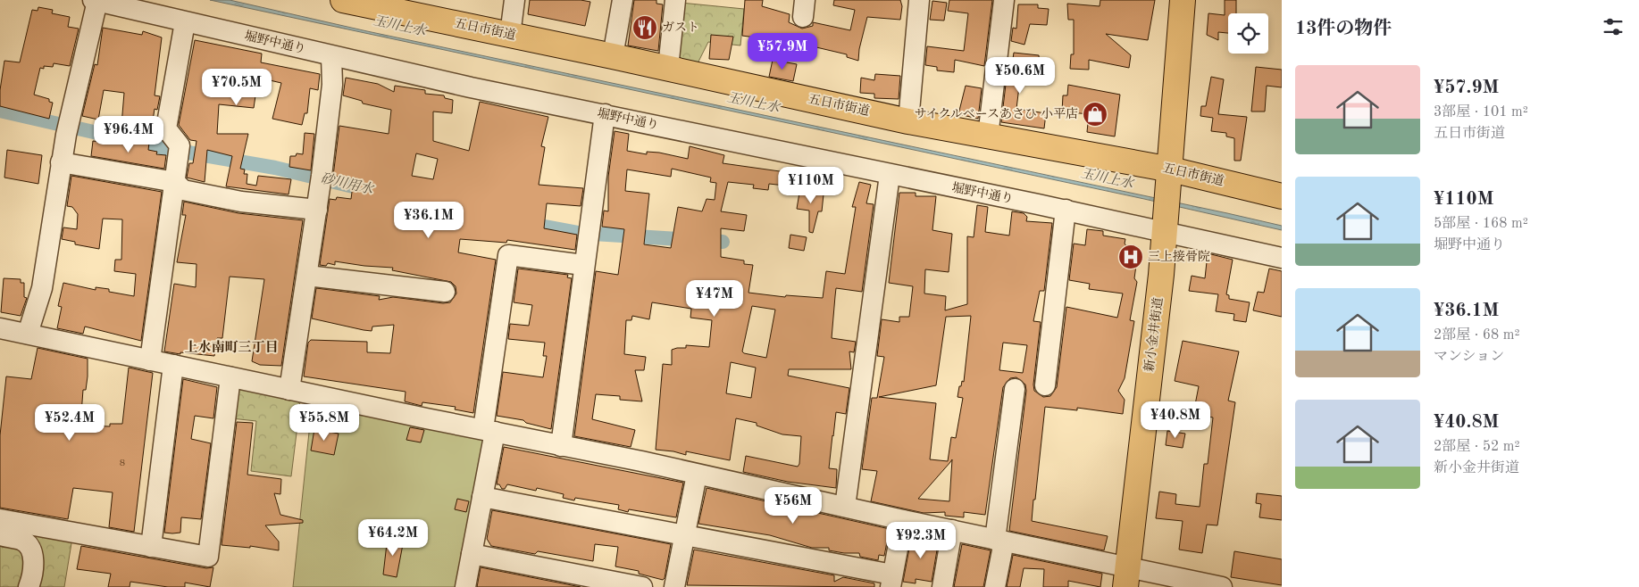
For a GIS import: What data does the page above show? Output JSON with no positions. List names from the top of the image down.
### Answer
{
  "streets": {
    "main road": ["五日市街道", "新小金井街道"],
    "street": ["堀野中通り"]
  },
  "crossings": [
    ["五日市街道", "新小金井街道"],
    ["堀野中通り", "新小金井街道"]
  ],
  "districts": ["上水南町三丁目"],
  "water": ["玉川上水", "砂川用水"],
  "places": {
    "restaurant": ["ガスト"],
    "shop": ["サイクルベースあさひ 小平店"],
    "hospital": ["三上接骨院"]
  },
  "house_numbers": ["8"],
  "page": {
    "heading": "13件の物件",
    "price": [
      "¥57.9M",
      "¥50.6M",
      "¥70.5M",
      "¥96.4M",
      "¥110M",
      "¥36.1M",
      "¥47M",
      "¥40.8M",
      "¥52.4M",
      "¥55.8M",
      "¥56M",
      "¥64.2M",
      "¥92.3M"
    ],
    "list": [
      {
        "name": "¥57.9M",
        "note": "3部屋 · 101 m² · 五日市街道"
      },
      {
        "name": "¥110M",
        "note": "5部屋 · 168 m² · 堀野中通り"
      },
      {
        "name": "¥36.1M",
        "note": "2部屋 · 68 m² · マンション"
      },
      {
        "name": "¥40.8M",
        "note": "2部屋 · 52 m² · 新小金井街道"
      }
    ]
  }
}
